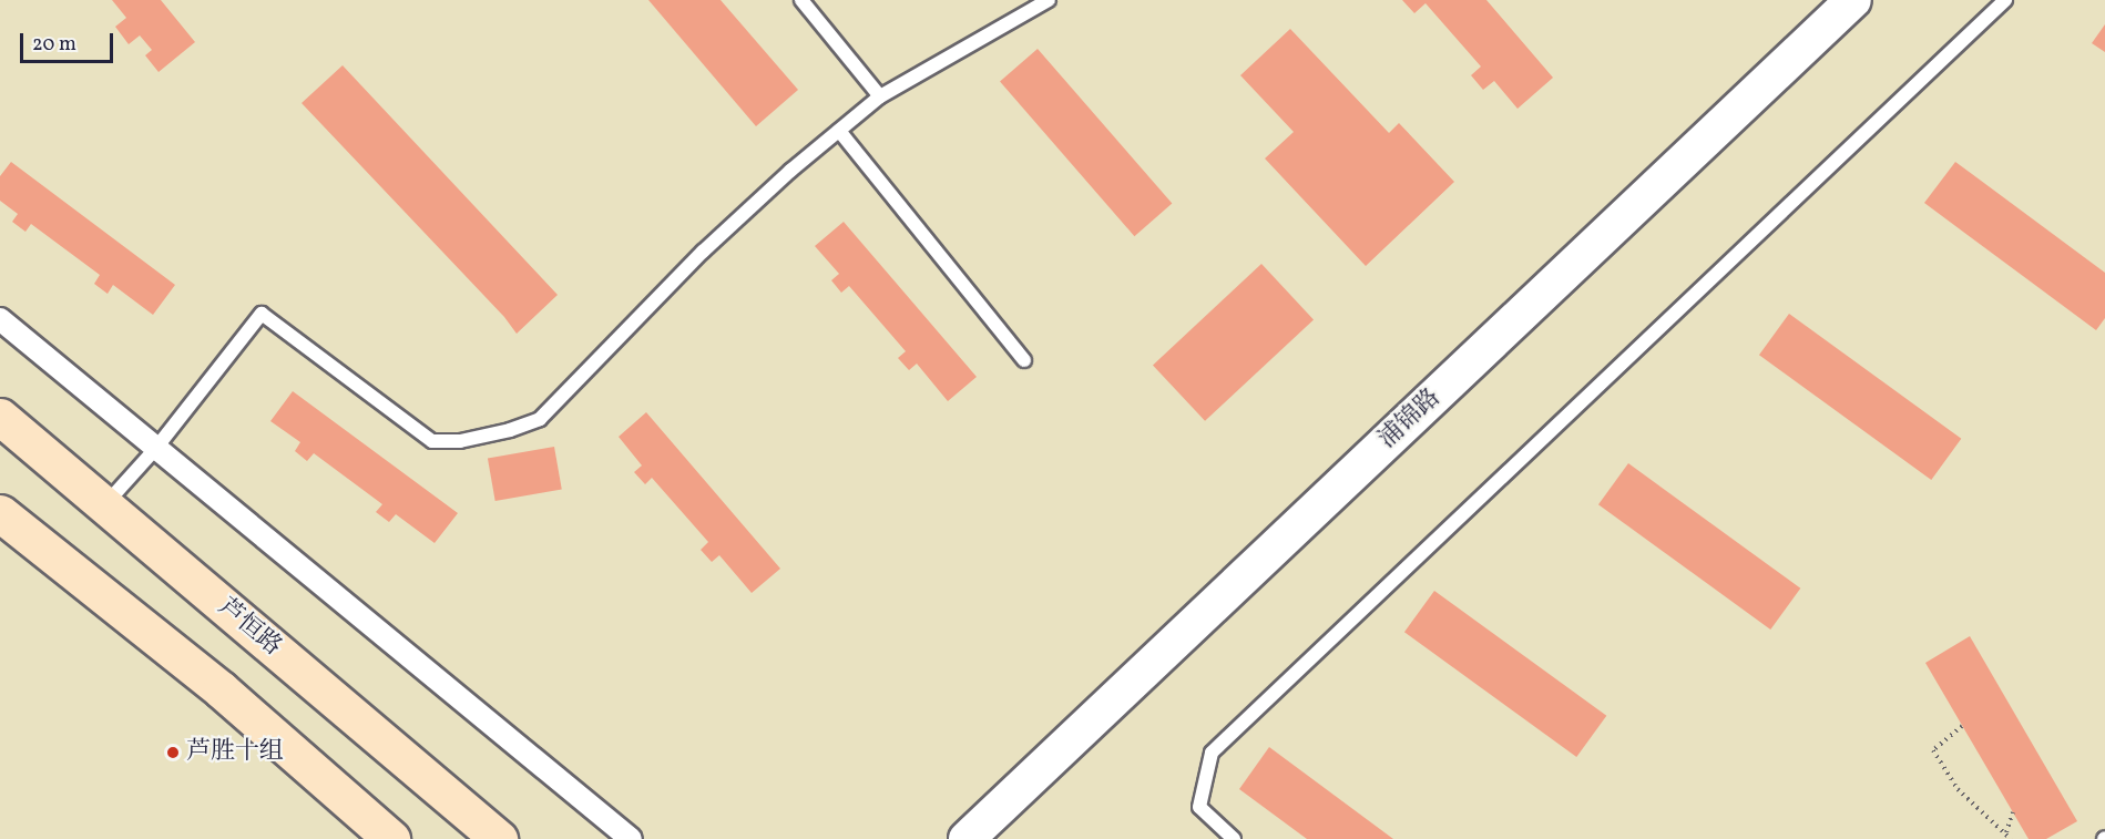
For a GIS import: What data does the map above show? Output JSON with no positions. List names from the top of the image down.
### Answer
{
  "streets": {
    "main road": ["芦恒路"],
    "street": ["浦锦路"]
  },
  "places": ["芦胜十组"],
  "scale_bar": "20 m"
}
